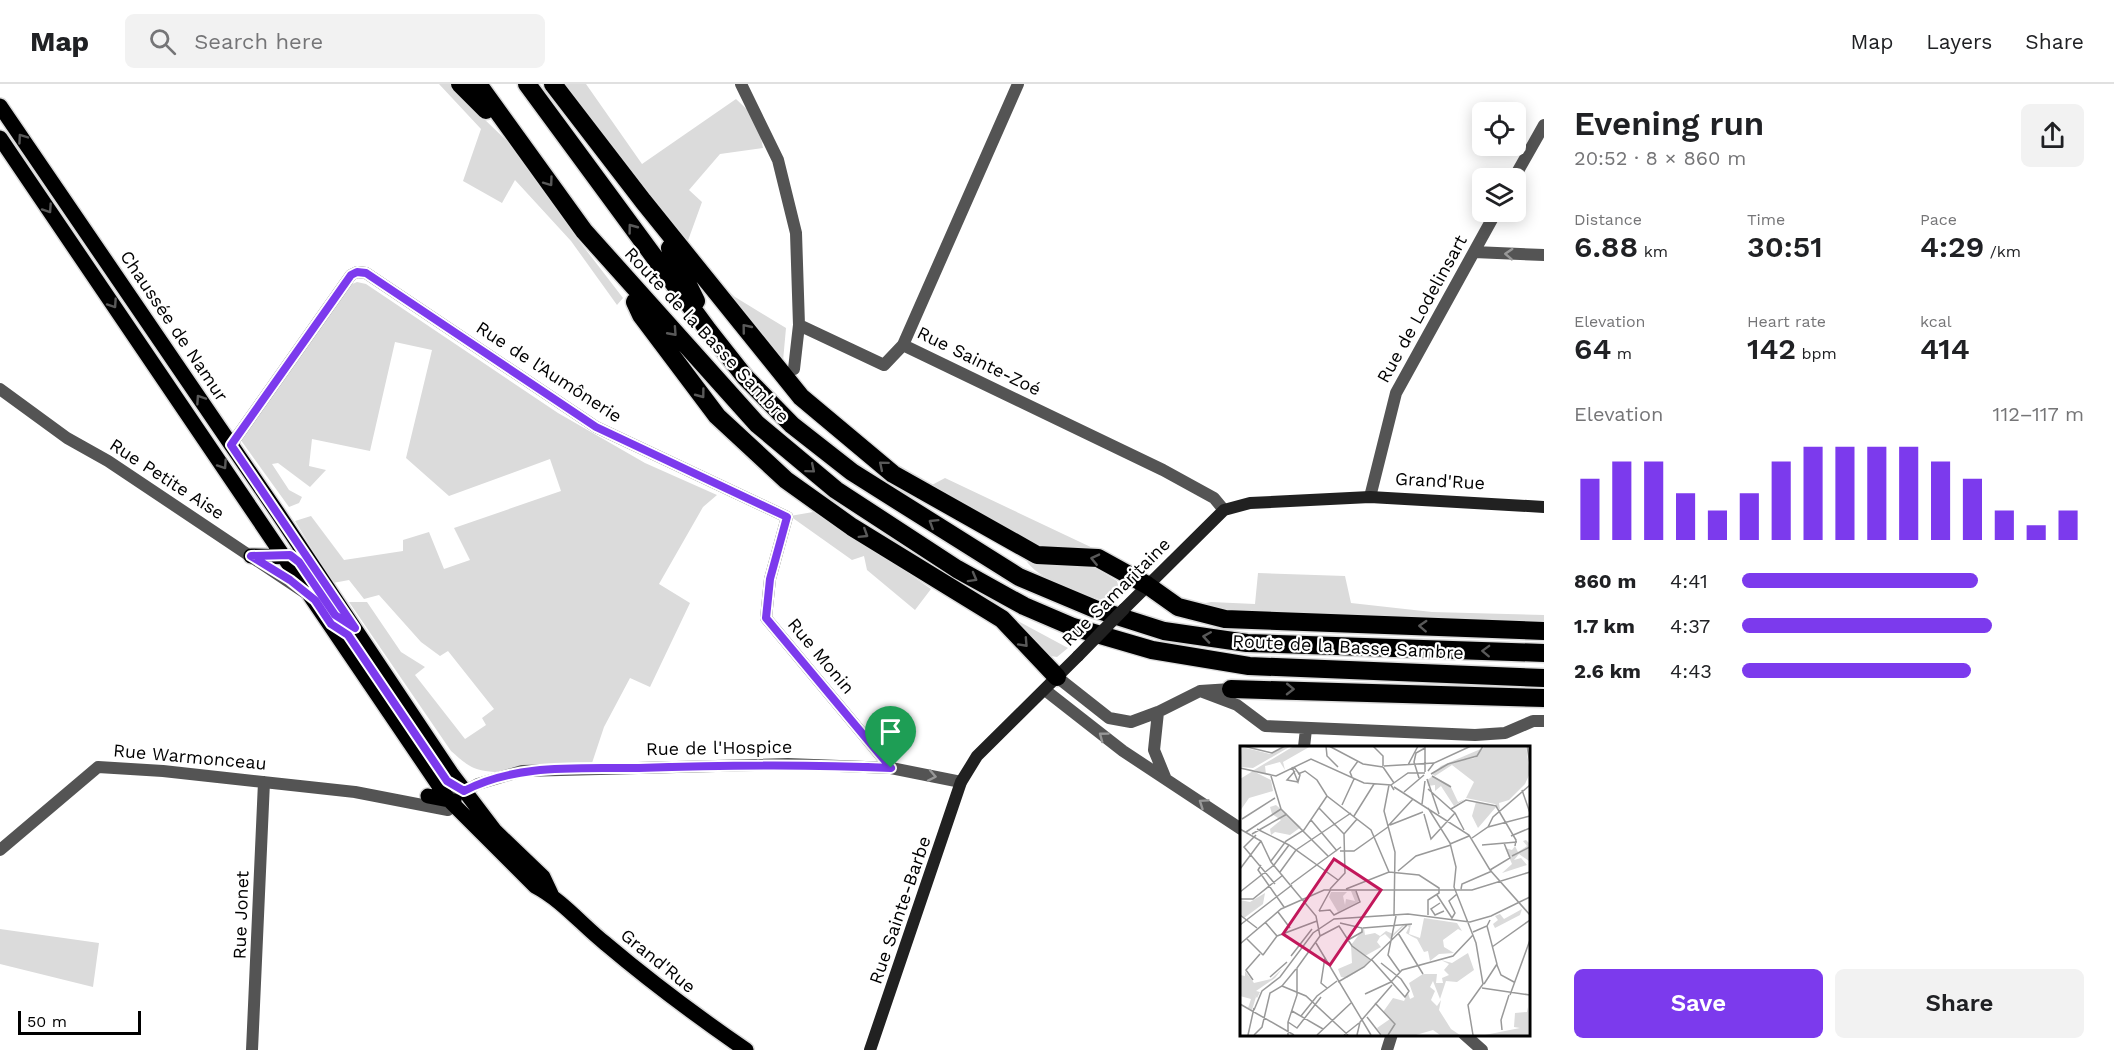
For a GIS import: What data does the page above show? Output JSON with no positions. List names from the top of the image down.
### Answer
{
  "streets": {
    "highway": ["Route de la Basse Sambre"],
    "main road": ["Chaussée de Namur", "Grand'Rue"],
    "street": [
      "Rue de Lodelinsart",
      "Rue Sainte-Zoé",
      "Rue de l'Aumônerie",
      "Rue Petite Aise",
      "Rue Samaritaine",
      "Rue Monin",
      "Rue de l'Hospice",
      "Rue Warmonceau",
      "Rue Sainte-Barbe",
      "Rue Jonet"
    ]
  },
  "crossings": [
    ["Rue de Lodelinsart", "Grand'Rue"],
    ["Chaussée de Namur", "Rue de l'Aumônerie"],
    ["Chaussée de Namur", "Rue Petite Aise"],
    ["Chaussée de Namur", "Grand'Rue"],
    ["Chaussée de Namur", "Rue de l'Hospice"],
    ["Chaussée de Namur", "Rue Warmonceau"],
    ["Rue Sainte-Zoé", "Rue Samaritaine"],
    ["Rue de l'Aumônerie", "Rue Monin"],
    ["Grand'Rue", "Rue Samaritaine"],
    ["Rue Samaritaine", "Rue de l'Hospice"],
    ["Rue Samaritaine", "Rue Sainte-Barbe"],
    ["Rue Monin", "Rue de l'Hospice"],
    ["Rue de l'Hospice", "Rue Sainte-Barbe"],
    ["Rue Warmonceau", "Rue Jonet"]
  ],
  "scale_bar": "50 m",
  "page": {
    "header": "Map",
    "search": "Search here",
    "nav": ["Map", "Layers", "Share"],
    "heading": ["Evening run", "20:52 · 8 × 860 m"],
    "stats": [
      ["Distance", "6.88 km"],
      ["Time", "30:51"],
      ["Pace", "4:29 /km"],
      ["Elevation", "64 m"],
      ["Heart rate", "142 bpm"],
      ["kcal", "414"]
    ],
    "chart": ["Elevation", "112–117 m"],
    "list": [
      {
        "name": "860 m",
        "note": "4:41"
      },
      {
        "name": "1.7 km",
        "note": "4:37"
      },
      {
        "name": "2.6 km",
        "note": "4:43"
      }
    ],
    "buttons": ["Save", "Share"],
    "scale": "50 m"
  }
}
